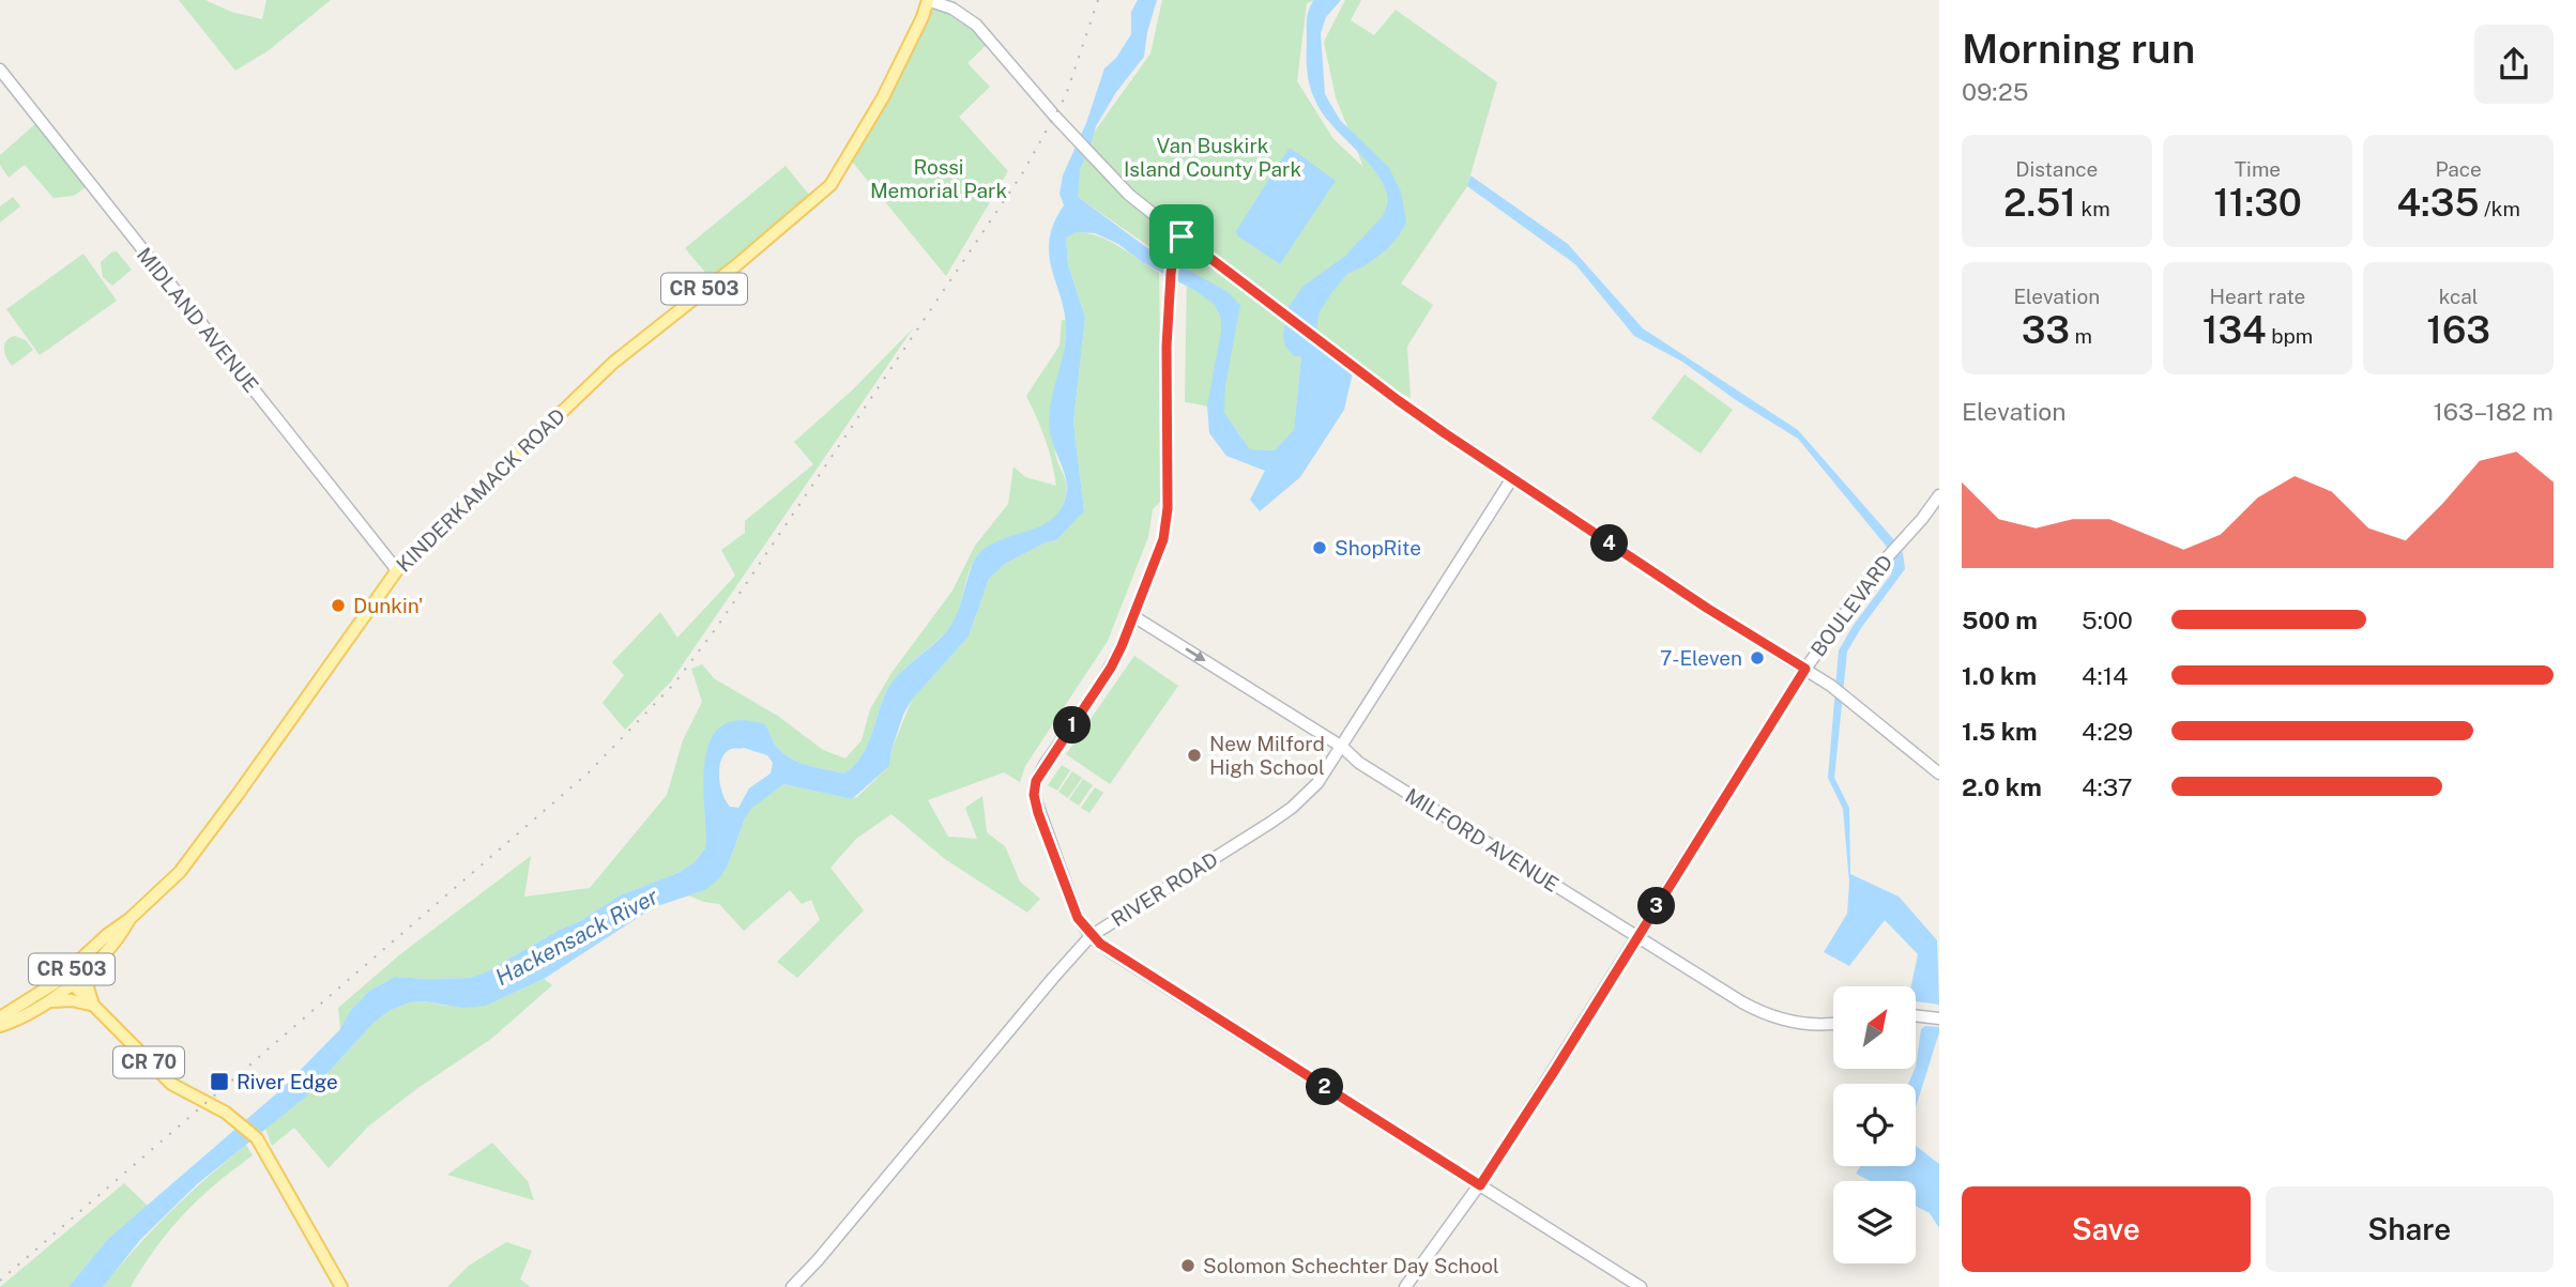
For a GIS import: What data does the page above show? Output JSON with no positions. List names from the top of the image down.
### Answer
{
  "streets": {
    "main road": ["CR 503", "KINDERKAMACK ROAD", "CR 70"],
    "street": [
      "MIDLAND AVENUE",
      "BOULEVARD",
      "MILFORD AVENUE",
      "RIVER ROAD"
    ]
  },
  "crossings": [
    ["MIDLAND AVENUE", "KINDERKAMACK ROAD"],
    ["BOULEVARD", "MILFORD AVENUE"],
    ["MILFORD AVENUE", "RIVER ROAD"]
  ],
  "water": ["Hackensack River"],
  "parks": ["Van Buskirk Island County Park", "Rossi Memorial Park"],
  "places": {
    "other": [
      "ShopRite",
      "Dunkin'",
      "7-Eleven",
      "New Milford High School",
      "Solomon Schechter Day School"
    ],
    "transit": ["River Edge"]
  },
  "north": "top right",
  "page": {
    "heading": ["Morning run", "09:25"],
    "stats": [
      ["Distance", "2.51 km"],
      ["Time", "11:30"],
      ["Pace", "4:35 /km"],
      ["Elevation", "33 m"],
      ["Heart rate", "134 bpm"],
      ["kcal", "163"]
    ],
    "chart": ["Elevation", "163–182 m"],
    "pins": [
      "4",
      "1",
      "3",
      "2"
    ],
    "list": [
      {
        "name": "500 m",
        "note": "5:00"
      },
      {
        "name": "1.0 km",
        "note": "4:14"
      },
      {
        "name": "1.5 km",
        "note": "4:29"
      },
      {
        "name": "2.0 km",
        "note": "4:37"
      }
    ],
    "buttons": ["Save", "Share"]
  }
}
